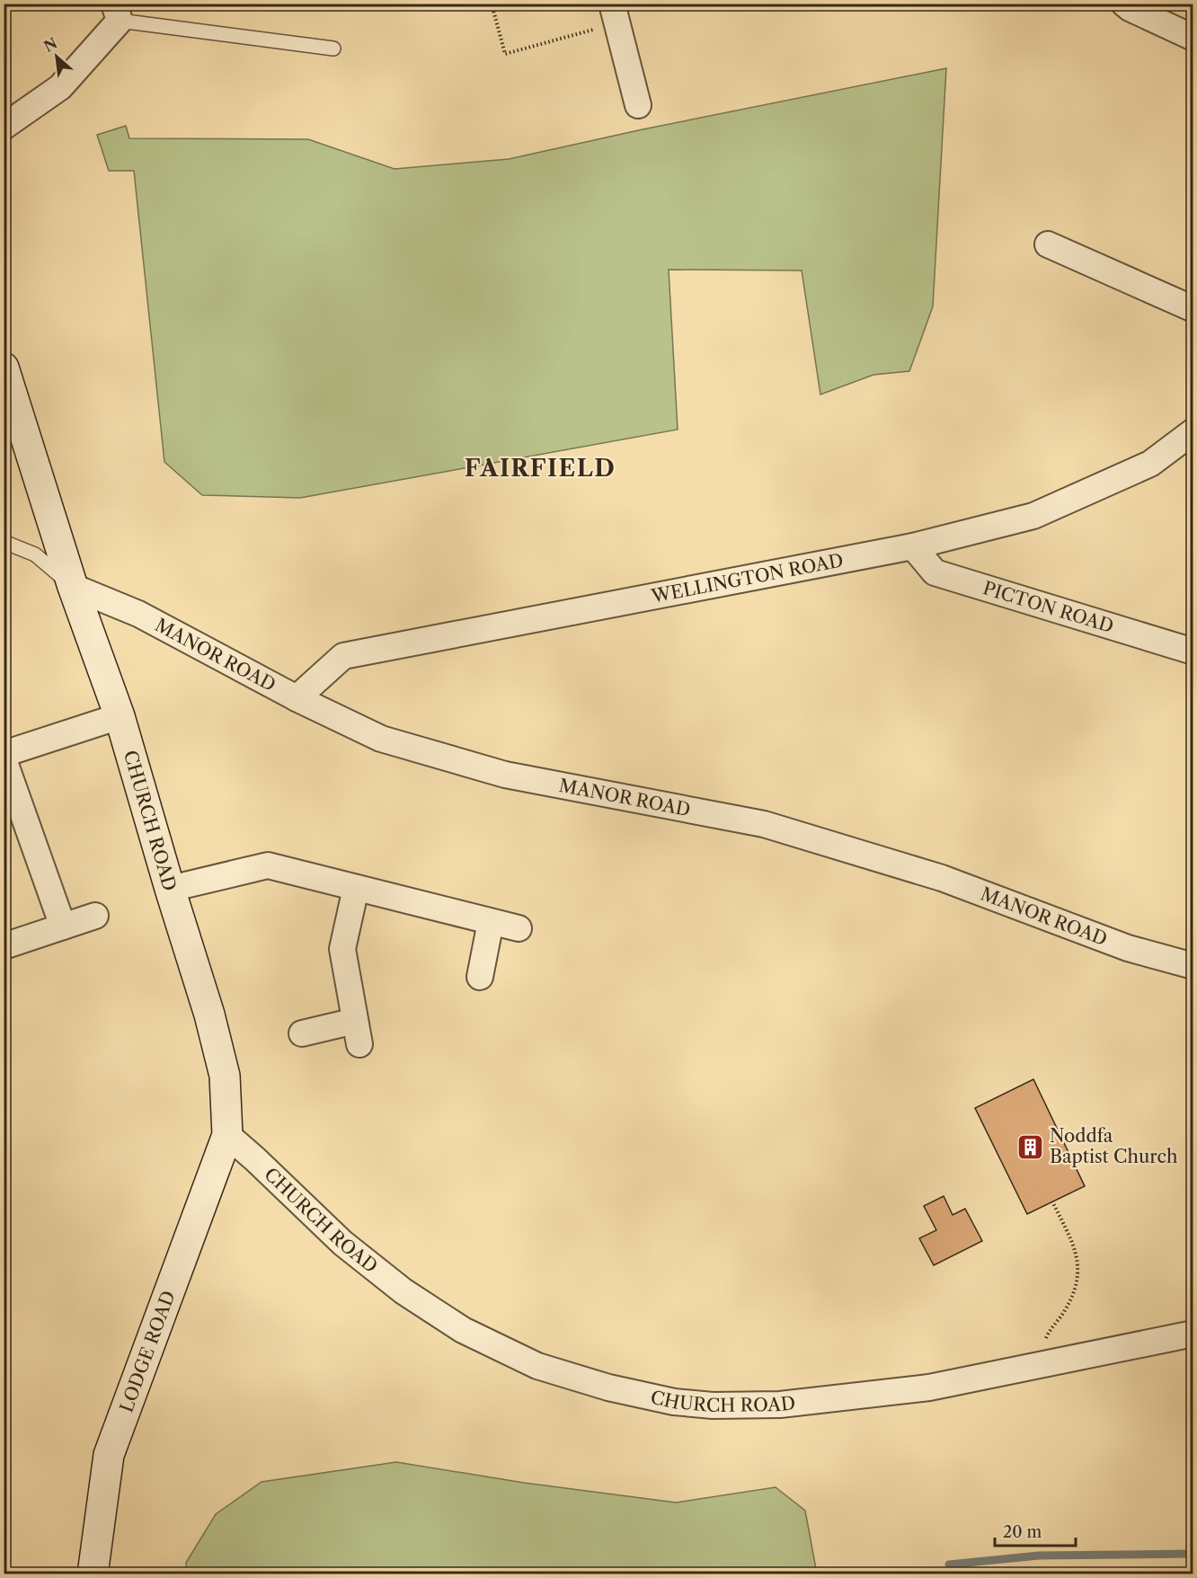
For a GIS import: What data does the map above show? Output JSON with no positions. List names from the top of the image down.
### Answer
{
  "streets": {
    "main road": ["CHURCH ROAD", "LODGE ROAD"],
    "street": ["WELLINGTON ROAD", "PICTON ROAD", "MANOR ROAD"]
  },
  "crossings": [
    ["WELLINGTON ROAD", "PICTON ROAD"],
    ["WELLINGTON ROAD", "MANOR ROAD"],
    ["MANOR ROAD", "CHURCH ROAD"],
    ["CHURCH ROAD", "LODGE ROAD"]
  ],
  "districts": ["FAIRFIELD"],
  "places": {
    "building": ["Noddfa Baptist Church"]
  },
  "scale_bar": "20 m",
  "north": "top left"
}
